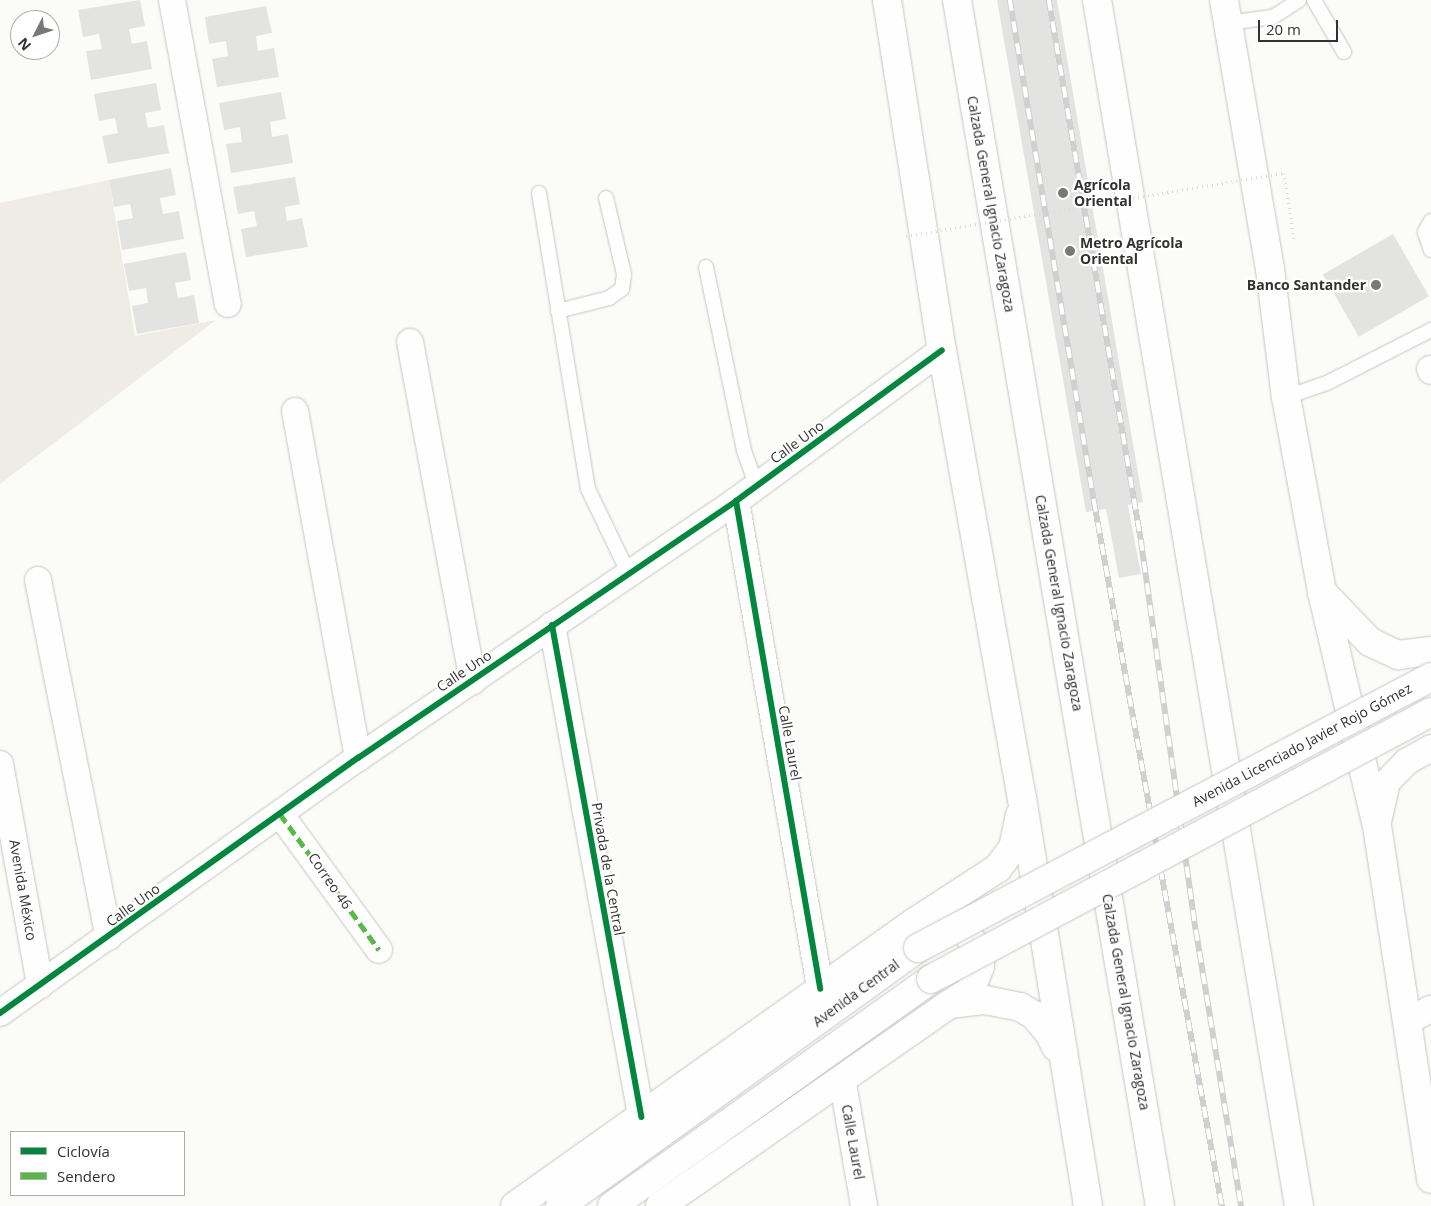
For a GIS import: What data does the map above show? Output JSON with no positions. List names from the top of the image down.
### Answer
{
  "streets": {
    "main road": ["Calzada General Ignacio Zaragoza", "Avenida Licenciado Javier Rojo Gómez", "Avenida Central"],
    "street": [
      "Calle Uno",
      "Calle Laurel",
      "Privada de la Central",
      "Correo 46",
      "Avenida México"
    ]
  },
  "crossings": [
    ["Calle Uno", "Calle Laurel"],
    ["Calle Uno", "Privada de la Central"],
    ["Calle Uno", "Correo 46"],
    ["Calle Uno", "Avenida México"],
    ["Calle Laurel", "Avenida Central"],
    ["Avenida Licenciado Javier Rojo Gómez", "Avenida Central"],
    ["Privada de la Central", "Avenida Central"]
  ],
  "places": ["Agrícola Oriental", "Metro Agrícola Oriental", "Banco Santander"],
  "legend": ["Ciclovía", "Sendero"],
  "scale_bar": "20 m",
  "north": "bottom left"
}
